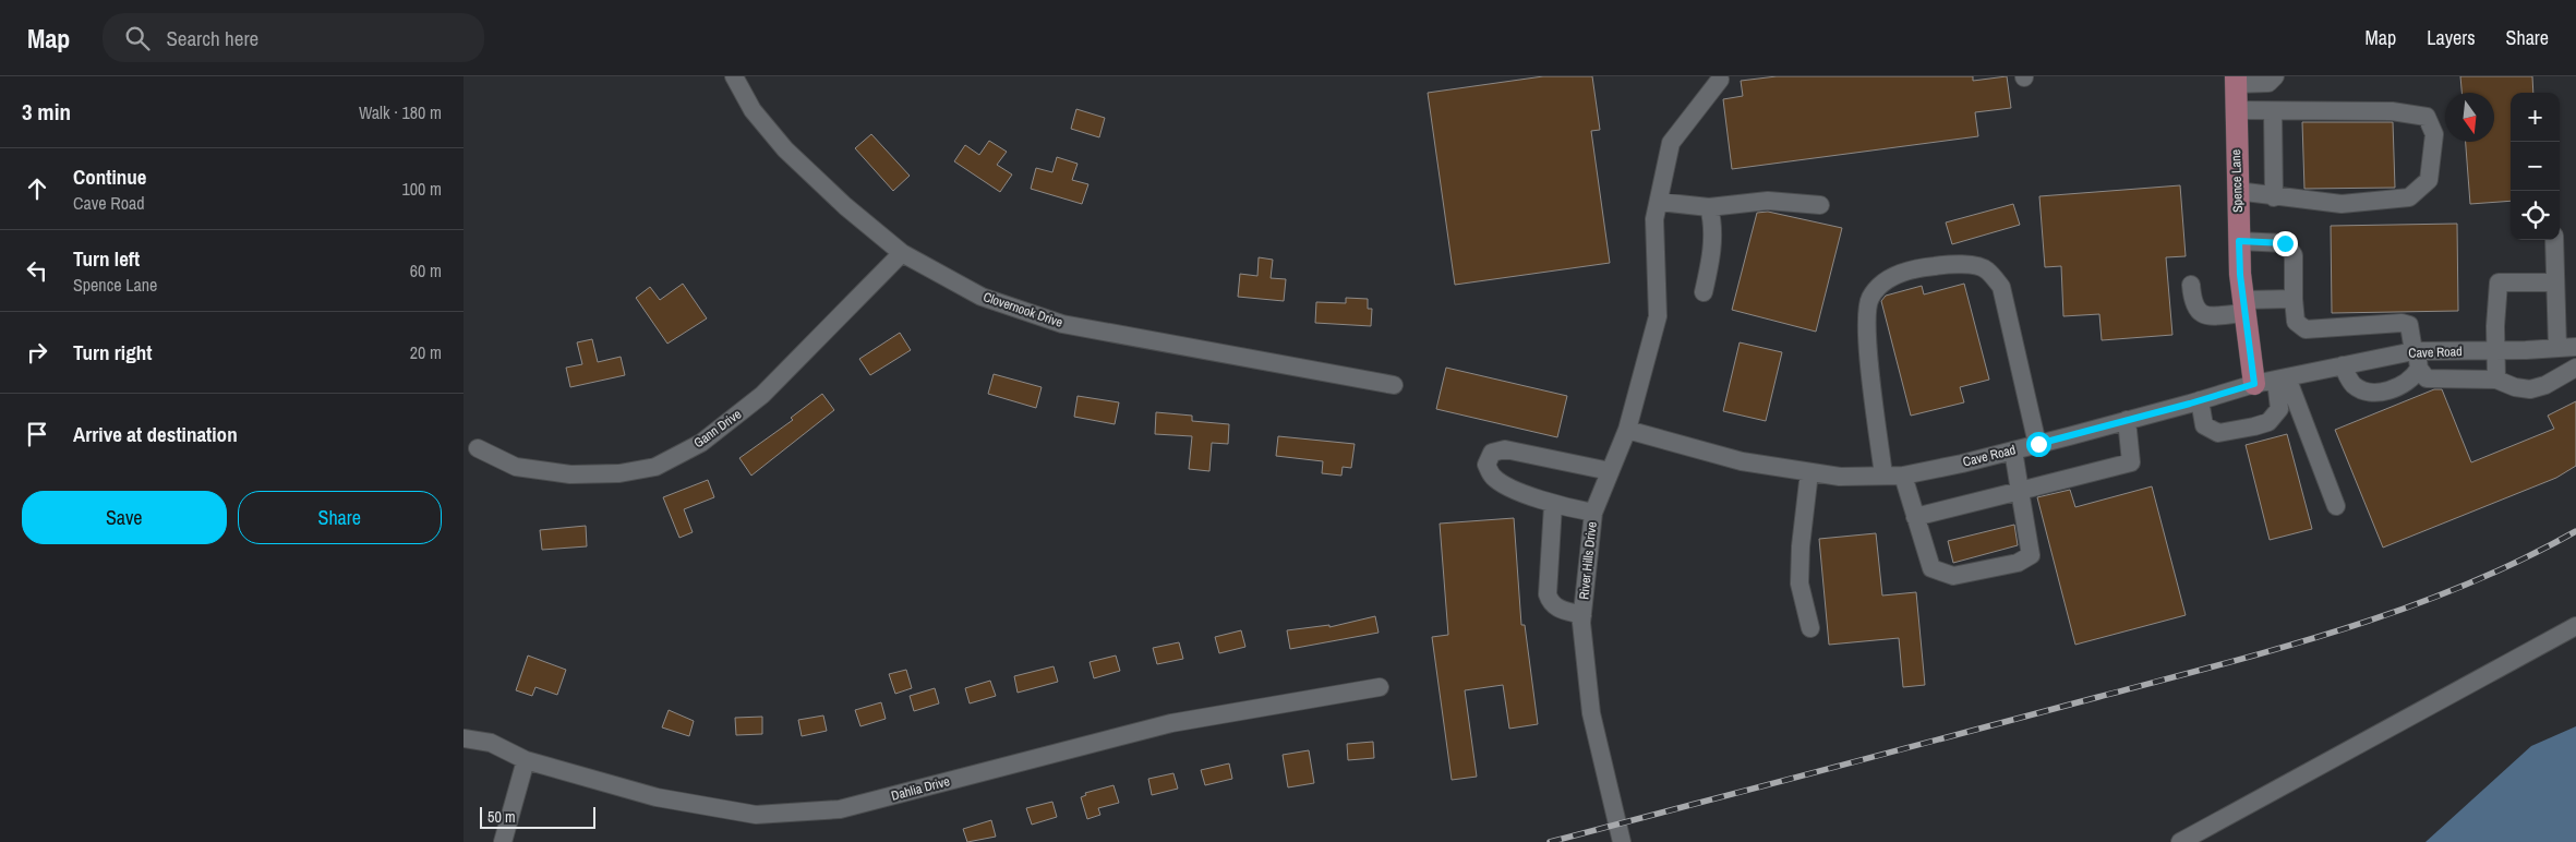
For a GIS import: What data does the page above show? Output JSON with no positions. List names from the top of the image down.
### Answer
{
  "streets": {
    "main road": ["Spence Lane"],
    "street": [
      "Clovernook Drive",
      "Cave Road",
      "Gann Drive",
      "River Hills Drive",
      "Dahlia Drive"
    ]
  },
  "crossings": [
    ["Spence Lane", "Cave Road"],
    ["Clovernook Drive", "Gann Drive"],
    ["Cave Road", "River Hills Drive"]
  ],
  "scale_bar": "50 m",
  "north": "bottom",
  "page": {
    "header": "Map",
    "search": "Search here",
    "nav": ["Map", "Layers", "Share"],
    "heading": ["3 min", "Walk · 180 m"],
    "map_buttons": ["+", "−"],
    "list": [
      ["Continue", "Cave Road", "100 m"],
      ["Turn left", "Spence Lane", "60 m"],
      ["Turn right", "20 m"],
      "Arrive at destination"
    ],
    "buttons": ["Save", "Share"],
    "scale": "50 m"
  }
}
